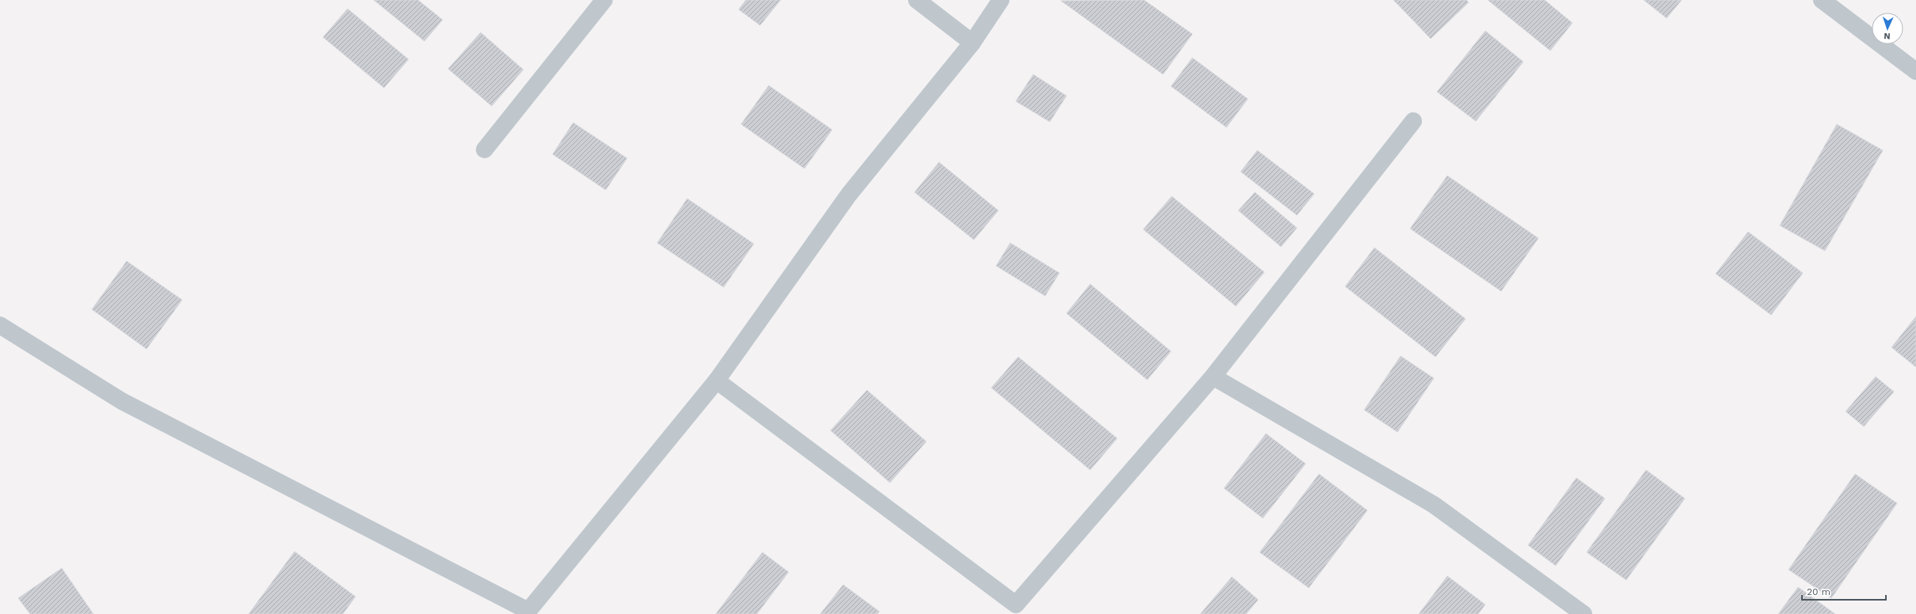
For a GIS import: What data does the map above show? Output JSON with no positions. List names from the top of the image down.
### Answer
{
  "scale_bar": "20 m",
  "north": "bottom"
}
